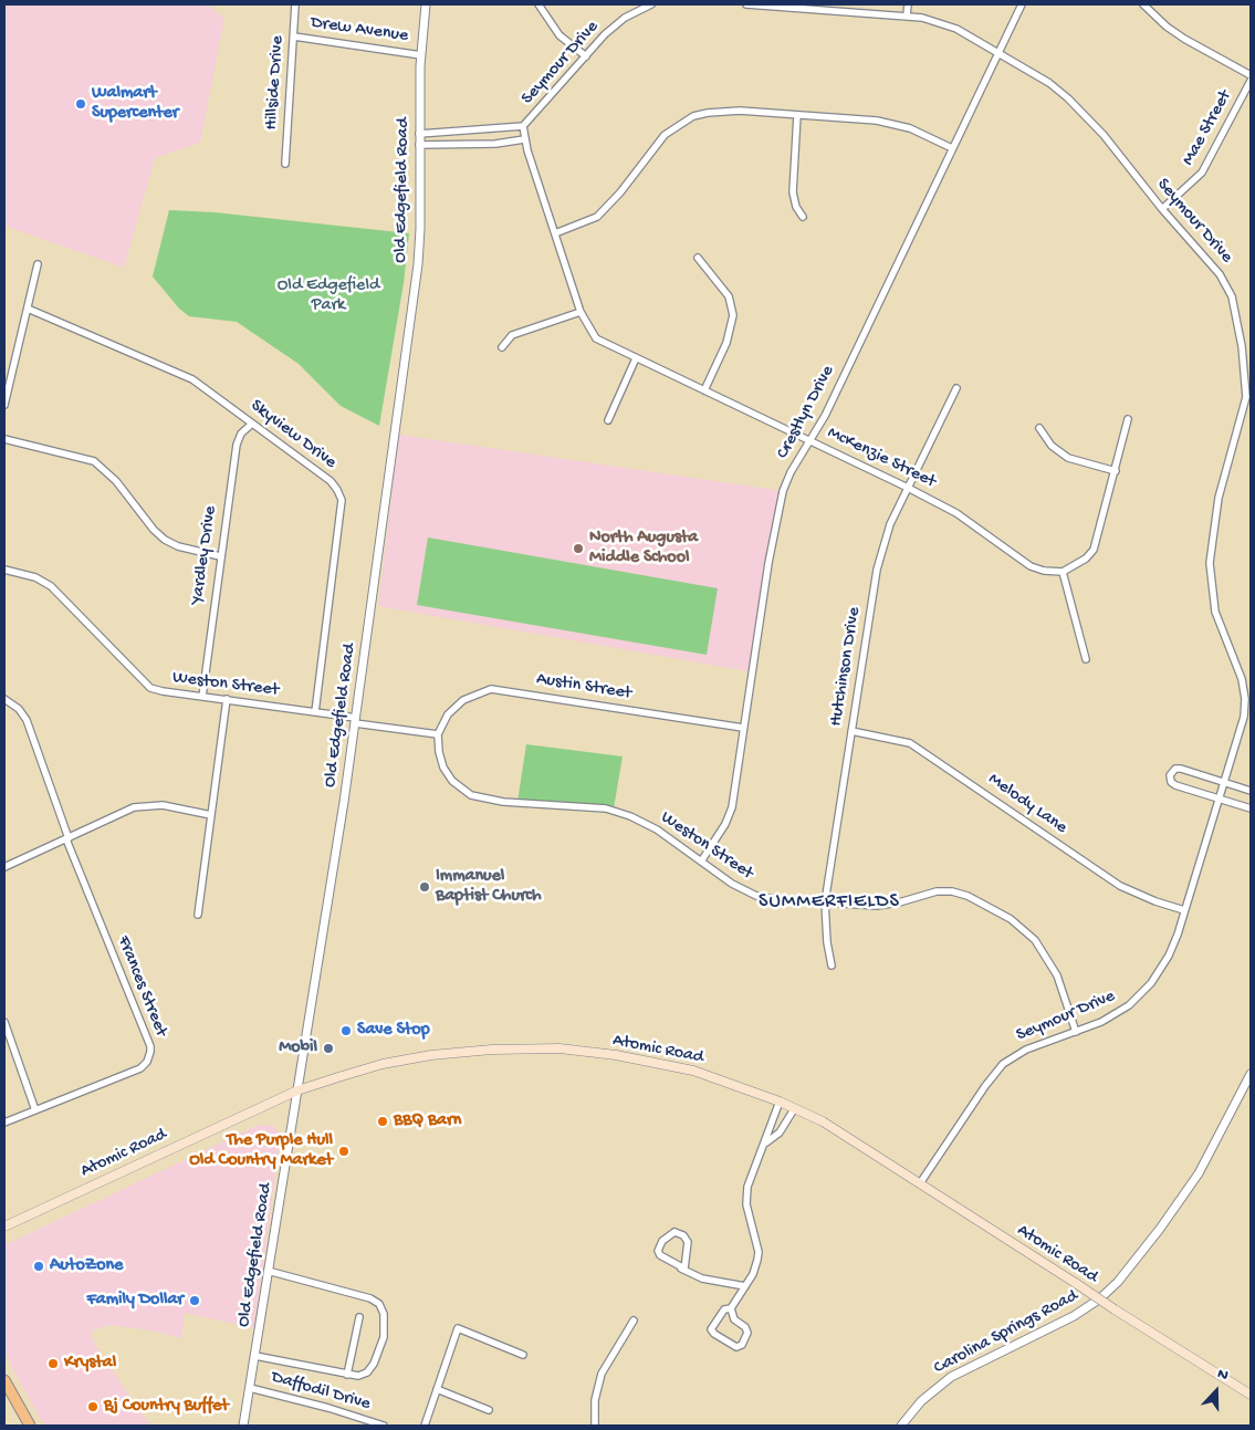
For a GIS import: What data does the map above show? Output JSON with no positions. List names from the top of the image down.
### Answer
{
  "streets": {
    "main road": ["Atomic Road"],
    "street": [
      "Drew Avenue",
      "Seymour Drive",
      "Hillside Drive",
      "Mae Street",
      "Old Edgefield Road",
      "Crestlyn Drive",
      "Skyview Drive",
      "McKenzie Street",
      "Yardley Drive",
      "Hutchinson Drive",
      "Weston Street",
      "Austin Street",
      "Melody Lane",
      "Frances Street",
      "Carolina Springs Road",
      "Daffodil Drive"
    ]
  },
  "crossings": [
    ["Drew Avenue", "Hillside Drive"],
    ["Drew Avenue", "Old Edgefield Road"],
    ["Seymour Drive", "Mae Street"],
    ["Seymour Drive", "Old Edgefield Road"],
    ["Seymour Drive", "Crestlyn Drive"],
    ["Seymour Drive", "McKenzie Street"],
    ["Seymour Drive", "Weston Street"],
    ["Seymour Drive", "Melody Lane"],
    ["Seymour Drive", "Atomic Road"],
    ["Old Edgefield Road", "Weston Street"],
    ["Old Edgefield Road", "Atomic Road"],
    ["Old Edgefield Road", "Daffodil Drive"],
    ["Crestlyn Drive", "McKenzie Street"],
    ["Crestlyn Drive", "Weston Street"],
    ["Crestlyn Drive", "Austin Street"],
    ["Skyview Drive", "Yardley Drive"],
    ["Skyview Drive", "Weston Street"],
    ["McKenzie Street", "Hutchinson Drive"],
    ["Yardley Drive", "Weston Street"],
    ["Hutchinson Drive", "Weston Street"],
    ["Hutchinson Drive", "Melody Lane"],
    ["Weston Street", "Austin Street"]
  ],
  "districts": ["SUMMERFIELDS"],
  "parks": ["Old Edgefield Park"],
  "places": [
    "Walmart Supercenter",
    "North Augusta Middle School",
    "Immanuel Baptist Church",
    "Save Stop",
    "Mobil",
    "BBQ Barn",
    "The Purple Hull Old Country Market",
    "AutoZone",
    "Family Dollar",
    "Krystal",
    "Bj Country Buffet"
  ],
  "north": "top"
}
